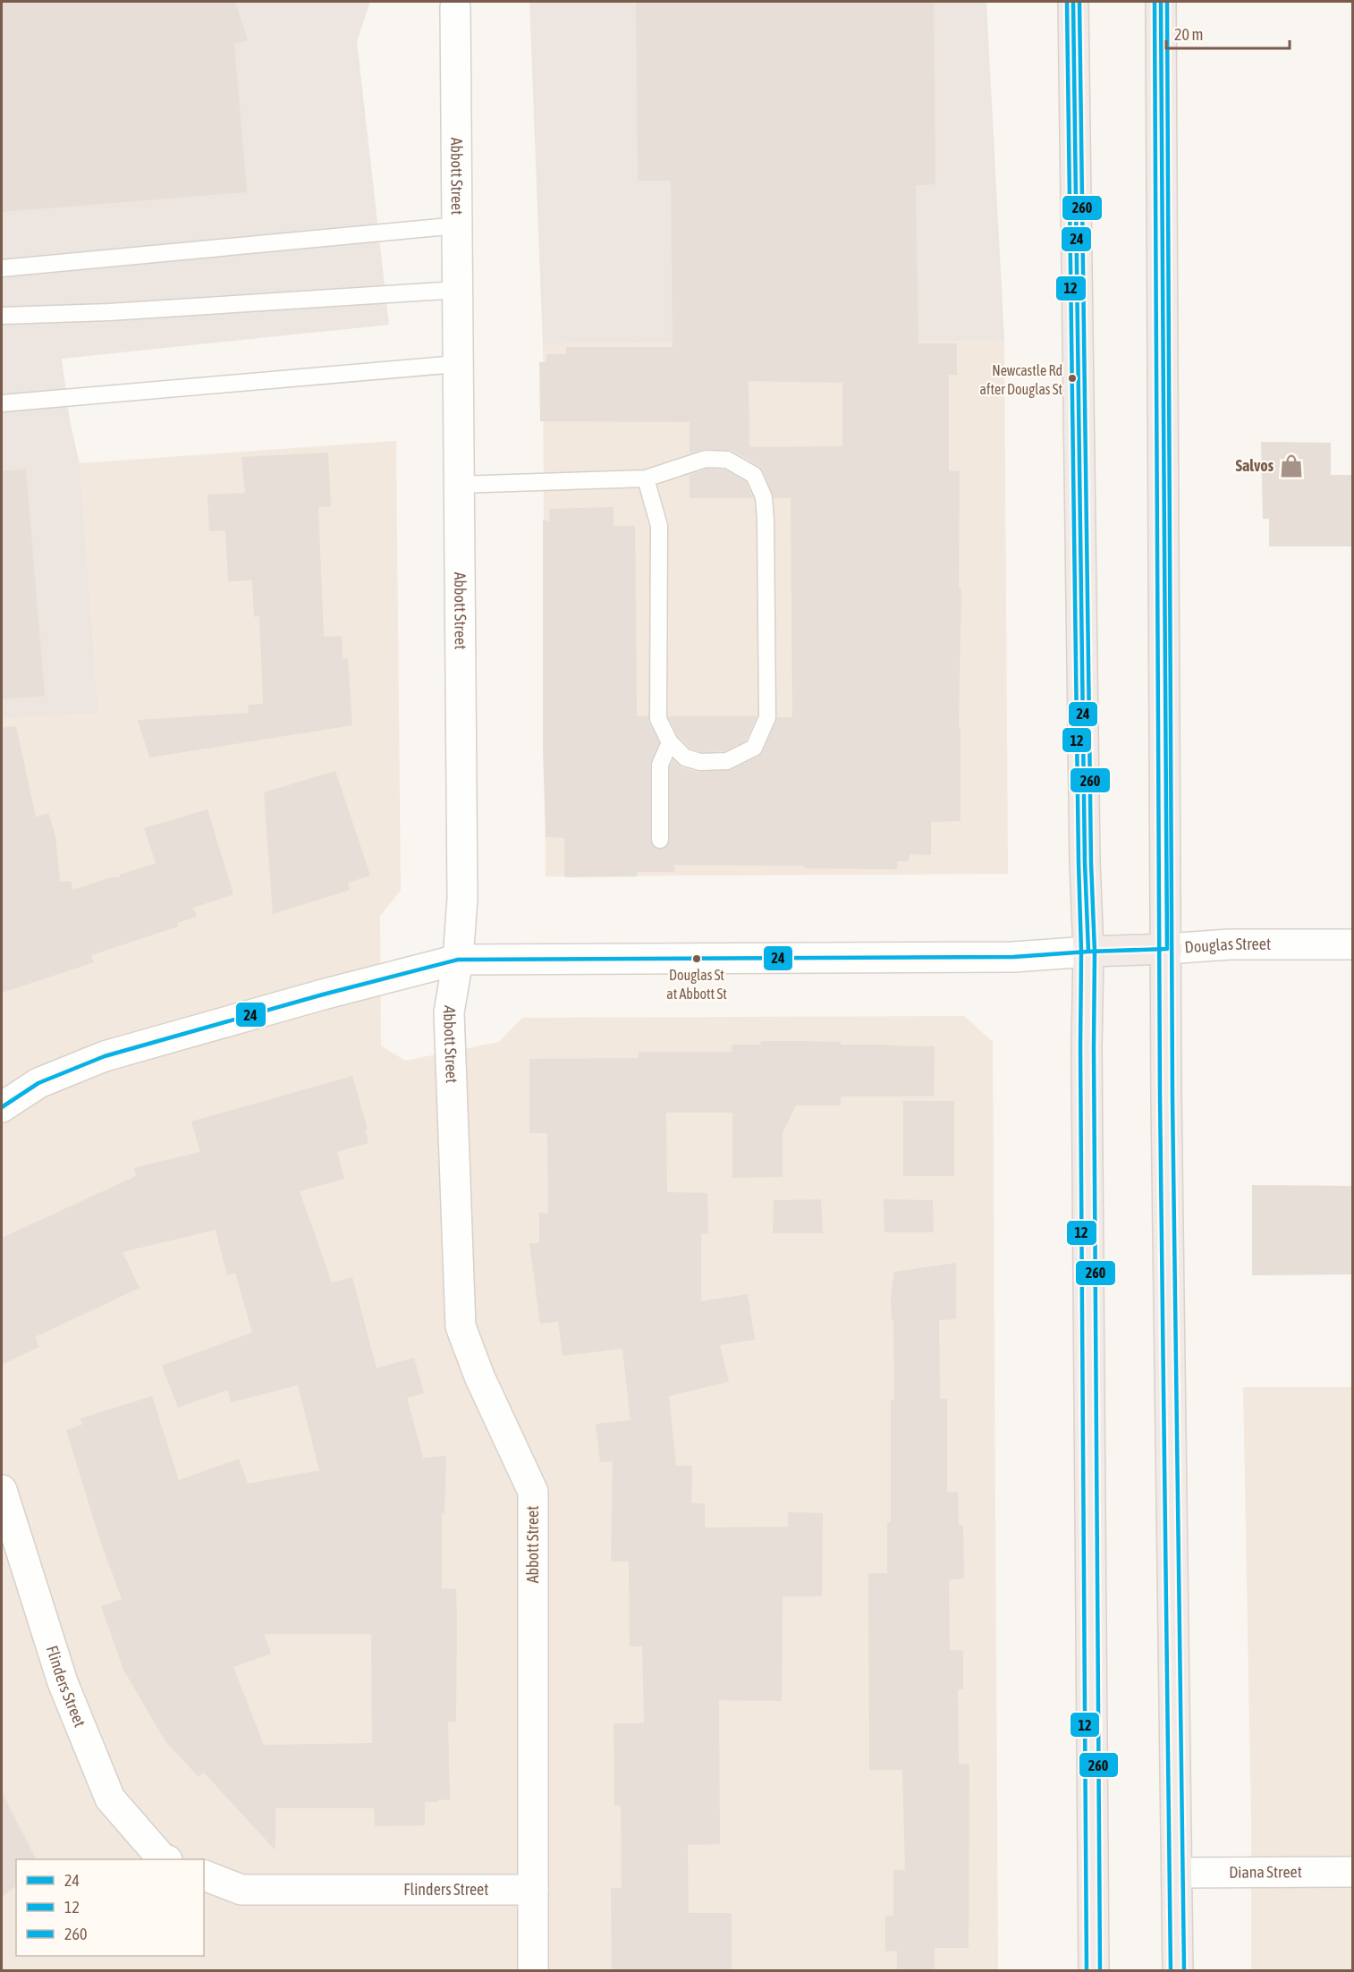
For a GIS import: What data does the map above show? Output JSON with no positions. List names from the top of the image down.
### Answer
{
  "streets": {
    "highway": ["Douglas Street"],
    "street": ["Abbott Street", "Flinders Street", "Diana Street"]
  },
  "crossings": [
    ["Abbott Street", "Douglas Street"],
    ["Abbott Street", "Flinders Street"]
  ],
  "places": {
    "other": ["Newcastle Rd after Douglas St", "Douglas St at Abbott St"],
    "shop": ["Salvos"]
  },
  "lines": ["transit line 24", "transit line 12", "transit line 260"],
  "legend": ["24", "12", "260"],
  "scale_bar": "20 m"
}
